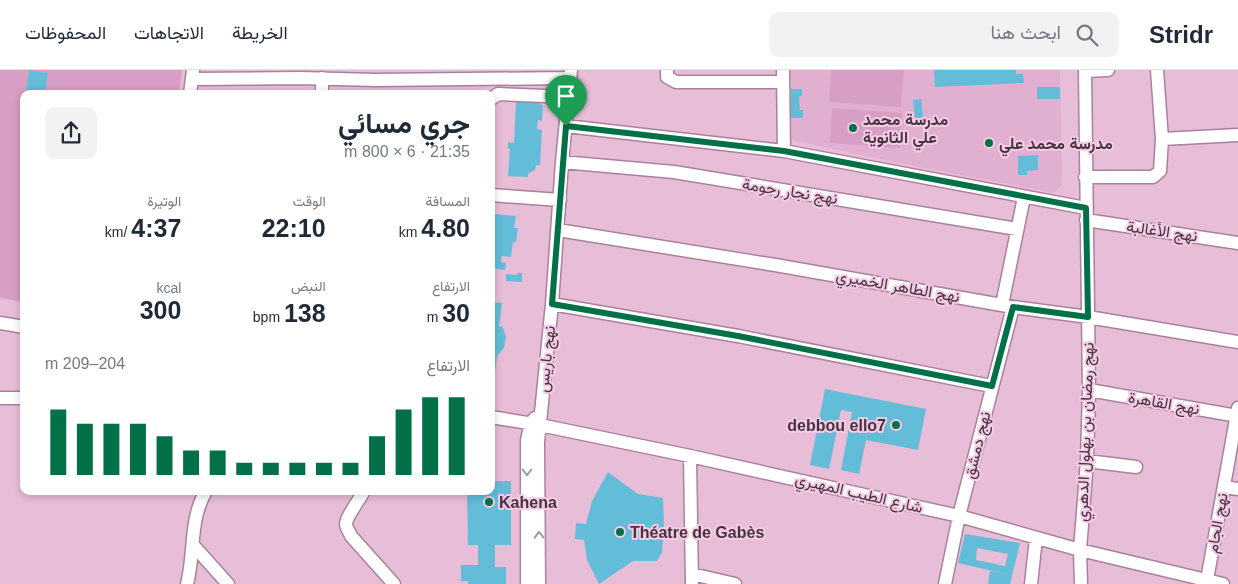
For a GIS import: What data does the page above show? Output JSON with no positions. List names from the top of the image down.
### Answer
{
  "streets": {
    "street": [
      "نهج نجار رحومة",
      "نهج الأغالبة",
      "نهج الطاهر الخميري",
      "نهج باريس",
      "نهج القاهرة",
      "نهج رمضان بن بهلول الدهري",
      "نهج دمشق",
      "شارع الطيب المهيري",
      "نهج الجام"
    ]
  },
  "crossings": [
    ["نهج نجار رحومة", "نهج باريس"],
    ["نهج نجار رحومة", "نهج دمشق"],
    ["نهج الأغالبة", "نهج باريس"],
    ["نهج الأغالبة", "نهج رمضان بن بهلول الدهري"],
    ["نهج الأغالبة", "نهج دمشق"],
    ["نهج الطاهر الخميري", "نهج باريس"],
    ["نهج الطاهر الخميري", "نهج رمضان بن بهلول الدهري"],
    ["نهج الطاهر الخميري", "نهج دمشق"],
    ["نهج باريس", "شارع الطيب المهيري"],
    ["نهج القاهرة", "نهج رمضان بن بهلول الدهري"],
    ["نهج القاهرة", "نهج الجام"],
    ["نهج رمضان بن بهلول الدهري", "شارع الطيب المهيري"],
    ["نهج دمشق", "شارع الطيب المهيري"],
    ["شارع الطيب المهيري", "نهج الجام"]
  ],
  "places": [
    "مدرسة محمد علي الثانوية",
    "مدرسة محمد علي",
    "debbou ello7",
    "Kahena",
    "Théatre de Gabès"
  ],
  "page": {
    "header": "Stridr",
    "search": "ابحث هنا",
    "nav": ["الخريطة", "الاتجاهات", "المحفوظات"],
    "heading": ["جري مسائي", "21:35 · 6 × 800 m"],
    "stats": [
      ["المسافة", "4.80 km"],
      ["الوقت", "22:10"],
      ["الوتيرة", "4:37 /km"],
      ["الارتفاع", "30 m"],
      ["النبض", "138 bpm"],
      ["kcal", "300"]
    ],
    "chart": ["الارتفاع", "204–209 m"]
  }
}
